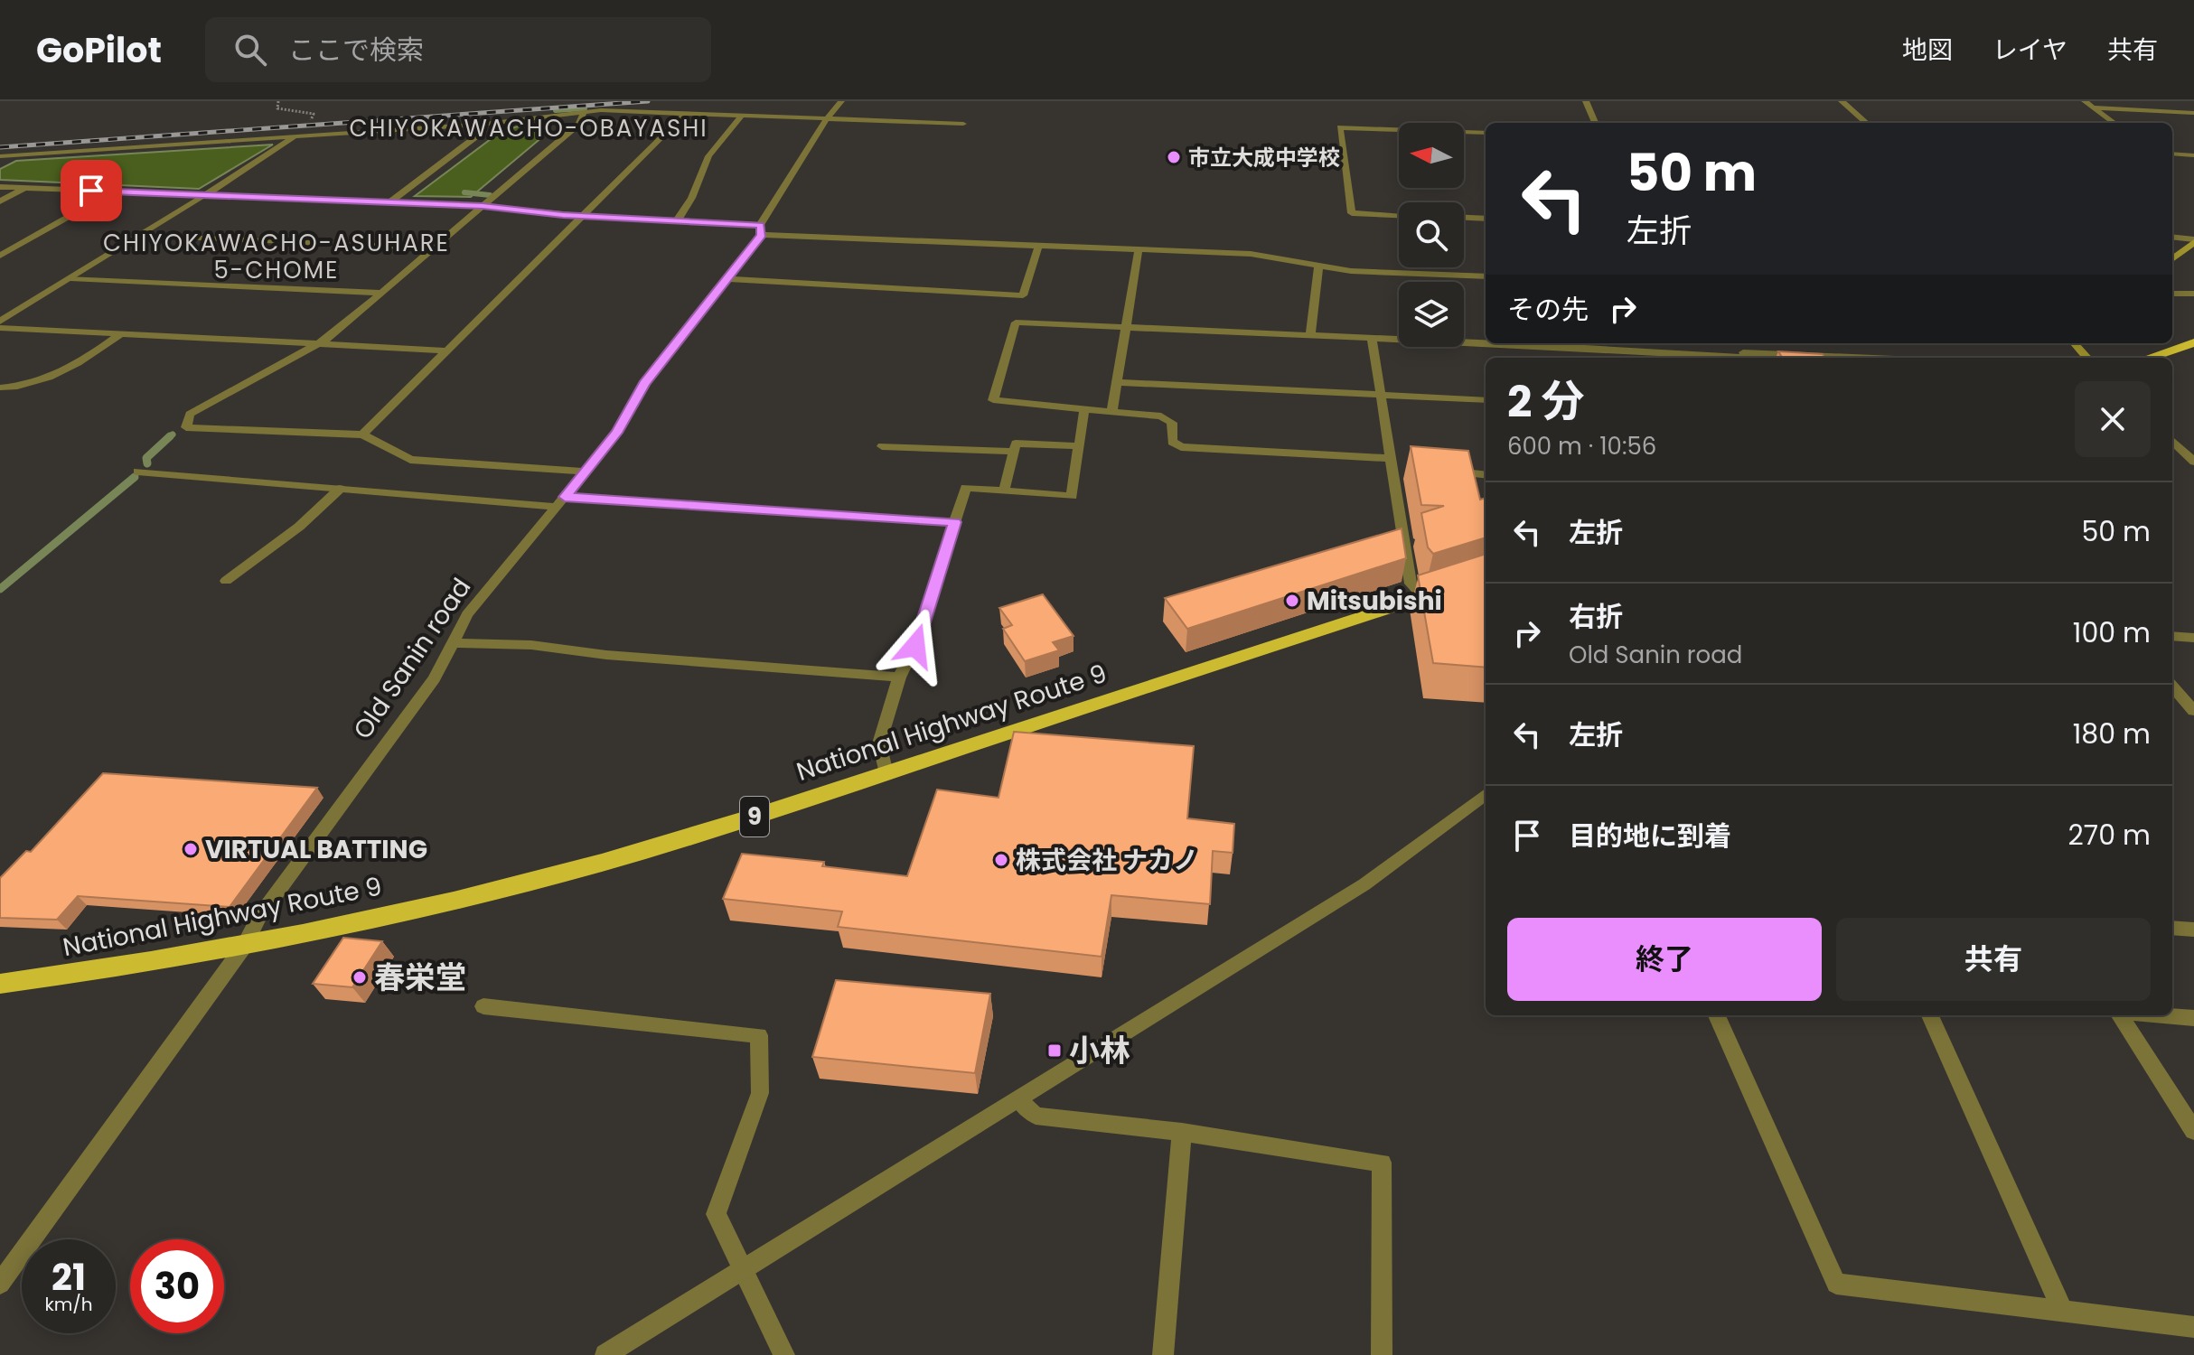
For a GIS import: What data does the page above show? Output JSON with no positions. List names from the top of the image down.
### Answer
{
  "streets": {
    "highway": ["National Highway Route 9", "9"],
    "street": ["Old Sanin road"]
  },
  "crossings": [
    ["Old Sanin road", "National Highway Route 9"]
  ],
  "districts": ["CHIYOKAWACHO-OBAYASHI", "CHIYOKAWACHO-ASUHARE 5-CHOME"],
  "places": {
    "other": [
      "市立大成中学校",
      "Mitsubishi",
      "VIRTUAL BATTING",
      "株式会社 ナカノ",
      "春栄堂"
    ],
    "transit": ["小林"]
  },
  "north": "left",
  "page": {
    "header": "GoPilot",
    "search": "ここで検索",
    "nav": ["地図", "レイヤ", "共有"],
    "turn": ["50 m", "左折"],
    "then": "その先",
    "heading": ["2 分", "600 m · 10:56"],
    "list": [
      {
        "name": "左折",
        "value": "50 m"
      },
      {
        "name": "右折",
        "note": "Old Sanin road",
        "value": "100 m"
      },
      {
        "name": "左折",
        "value": "180 m"
      },
      {
        "name": "目的地に到着",
        "value": "270 m"
      }
    ],
    "buttons": ["終了", "共有"],
    "speed": "21 km/h",
    "limit": "30"
  }
}
